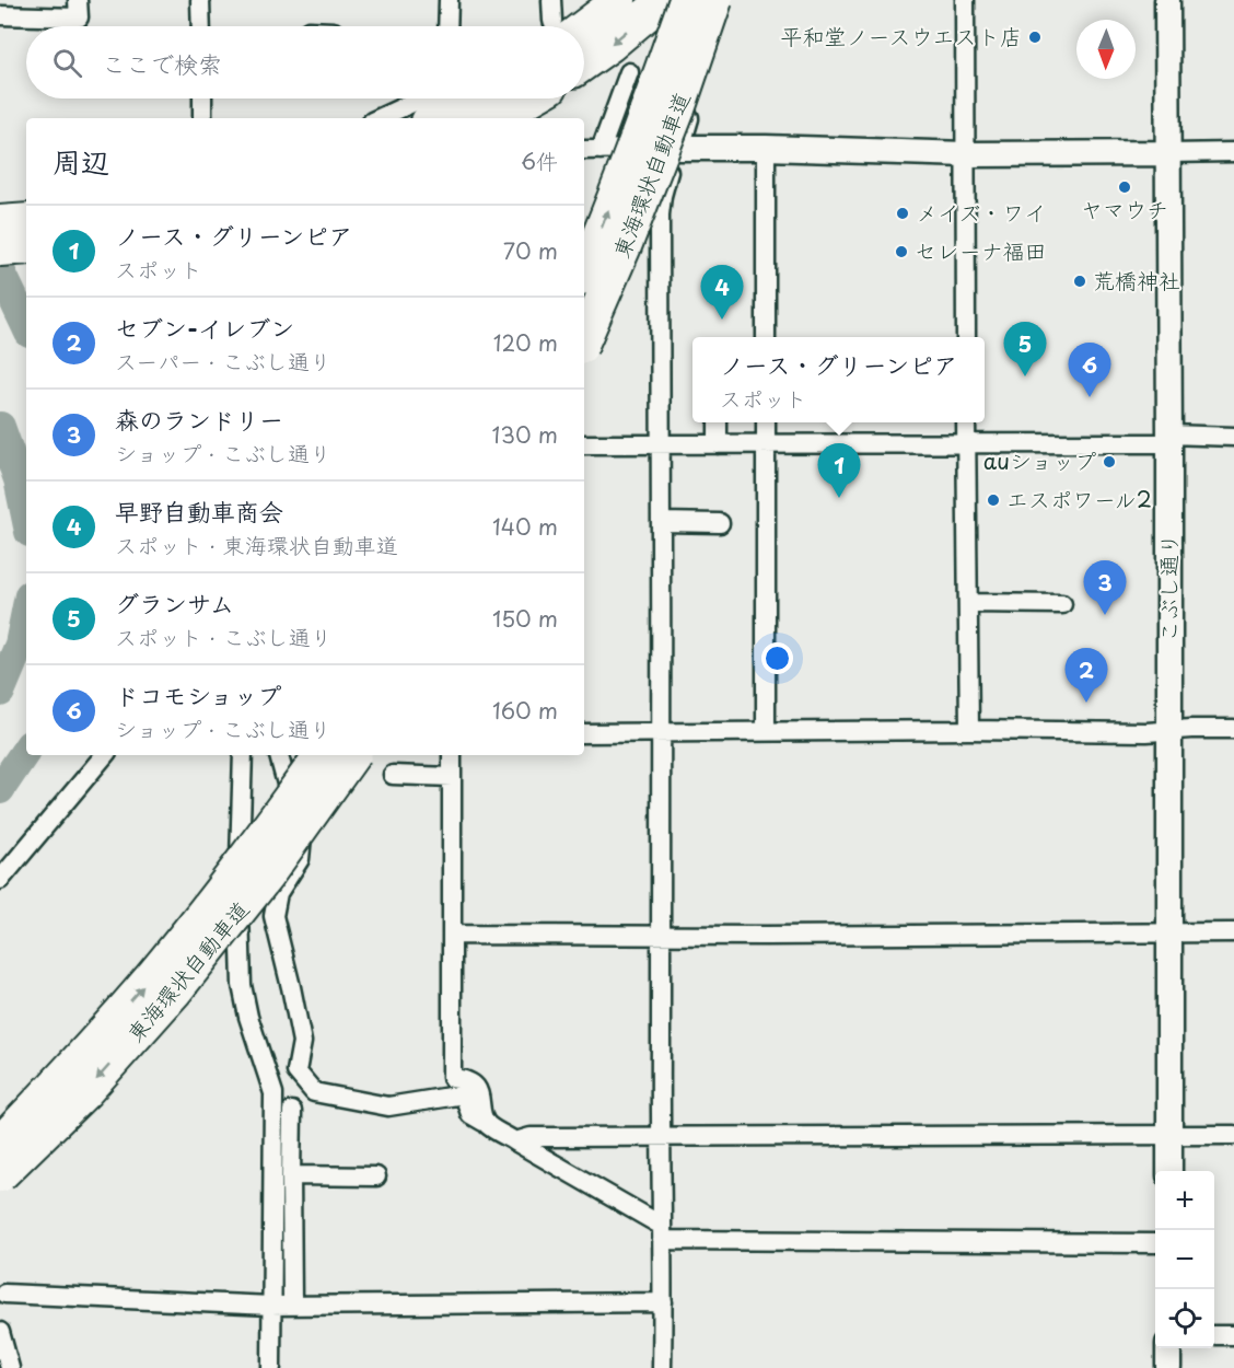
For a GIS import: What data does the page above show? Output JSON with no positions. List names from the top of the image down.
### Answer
{
  "streets": {
    "highway": ["東海環状自動車道"],
    "street": ["こぶし通り"]
  },
  "places": [
    "平和堂ノースウエスト店",
    "ヤマウチ",
    "メイズ・ワイ",
    "セレーナ福田",
    "荒橋神社",
    "auショップ",
    "エスポワール2"
  ],
  "north": "bottom",
  "page": {
    "search": "ここで検索",
    "heading": ["周辺", "6件"],
    "list": [
      {
        "mark": "1",
        "name": "ノース・グリーンピア",
        "note": "スポット",
        "value": "70 m"
      },
      {
        "mark": "2",
        "name": "セブン-イレブン",
        "note": "スーパー · こぶし通り",
        "value": "120 m"
      },
      {
        "mark": "3",
        "name": "森のランドリー",
        "note": "ショップ · こぶし通り",
        "value": "130 m"
      },
      {
        "mark": "4",
        "name": "早野自動車商会",
        "note": "スポット · 東海環状自動車道",
        "value": "140 m"
      },
      {
        "mark": "5",
        "name": "グランサム",
        "note": "スポット · こぶし通り",
        "value": "150 m"
      },
      {
        "mark": "6",
        "name": "ドコモショップ",
        "note": "ショップ · こぶし通り",
        "value": "160 m"
      }
    ],
    "pins": [
      "4",
      "5",
      "6",
      "1",
      "3",
      "2"
    ],
    "popup": ["ノース・グリーンピア", "スポット"],
    "map_buttons": ["+", "−"]
  }
}
